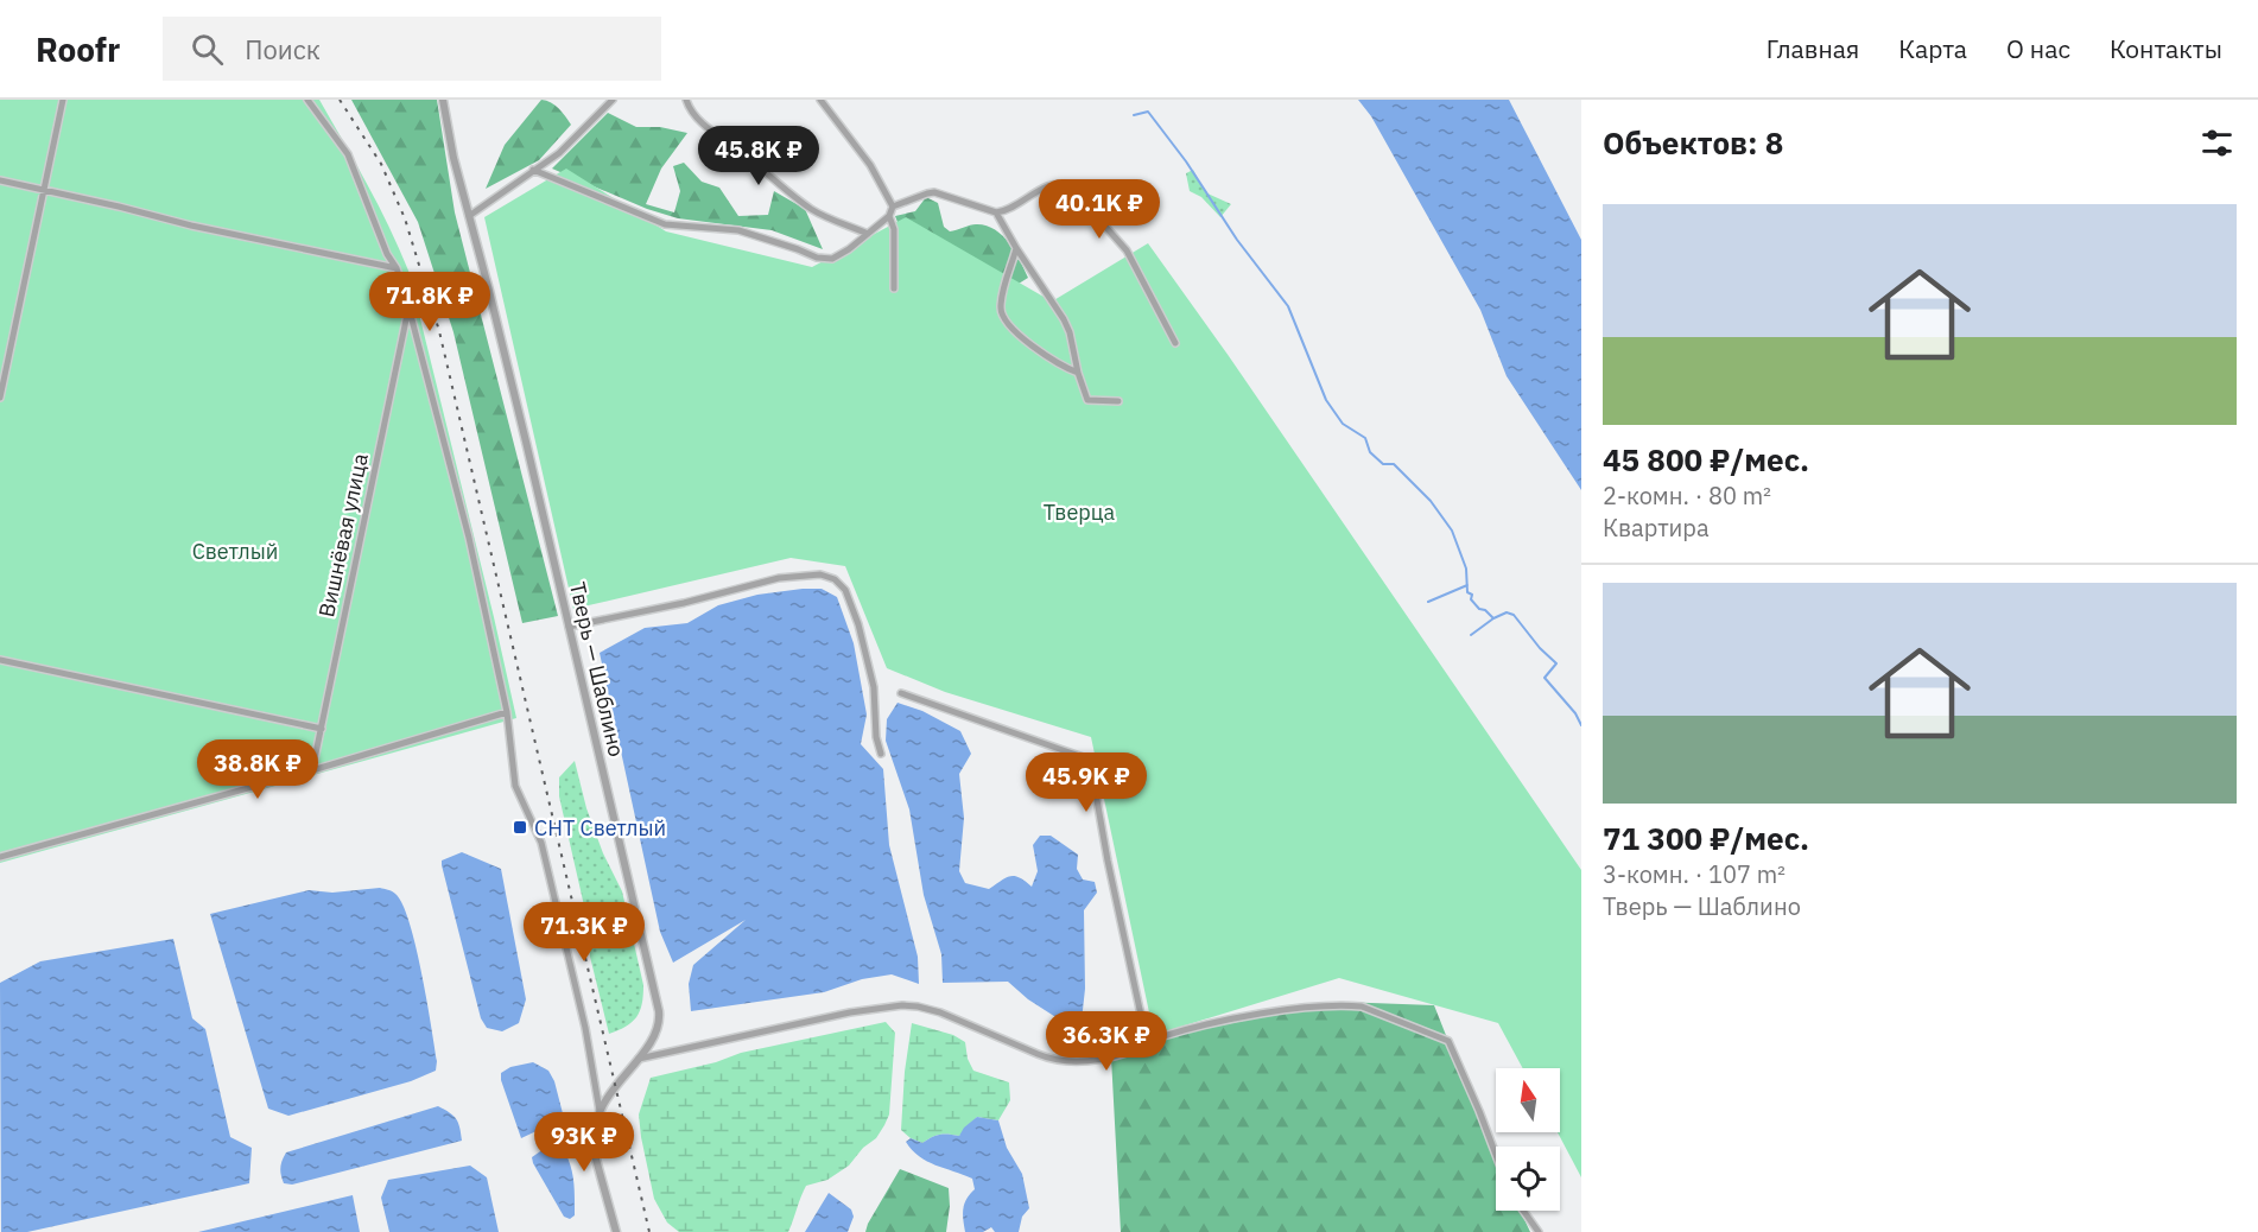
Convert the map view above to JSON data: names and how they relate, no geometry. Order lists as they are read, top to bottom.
{
  "streets": {
    "street": ["Вишнёвая улица", "Тверь — Шаблино"]
  },
  "parks": ["Тверца", "Светлый"],
  "places": {
    "transit": ["СНТ Светлый"]
  },
  "north": "top",
  "page": {
    "header": "Roofr",
    "search": "Поиск",
    "nav": [
      "Главная",
      "Карта",
      "О нас",
      "Контакты"
    ],
    "heading": "Объектов: 8",
    "price": [
      "45.8K ₽",
      "40.1K ₽",
      "71.8K ₽",
      "38.8K ₽",
      "45.9K ₽",
      "71.3K ₽",
      "36.3K ₽",
      "93K ₽"
    ],
    "list": [
      {
        "name": "45 800 ₽/мес.",
        "note": "2-комн. · 80 m² · Квартира"
      },
      {
        "name": "71 300 ₽/мес.",
        "note": "3-комн. · 107 m² · Тверь — Шаблино"
      }
    ]
  }
}
